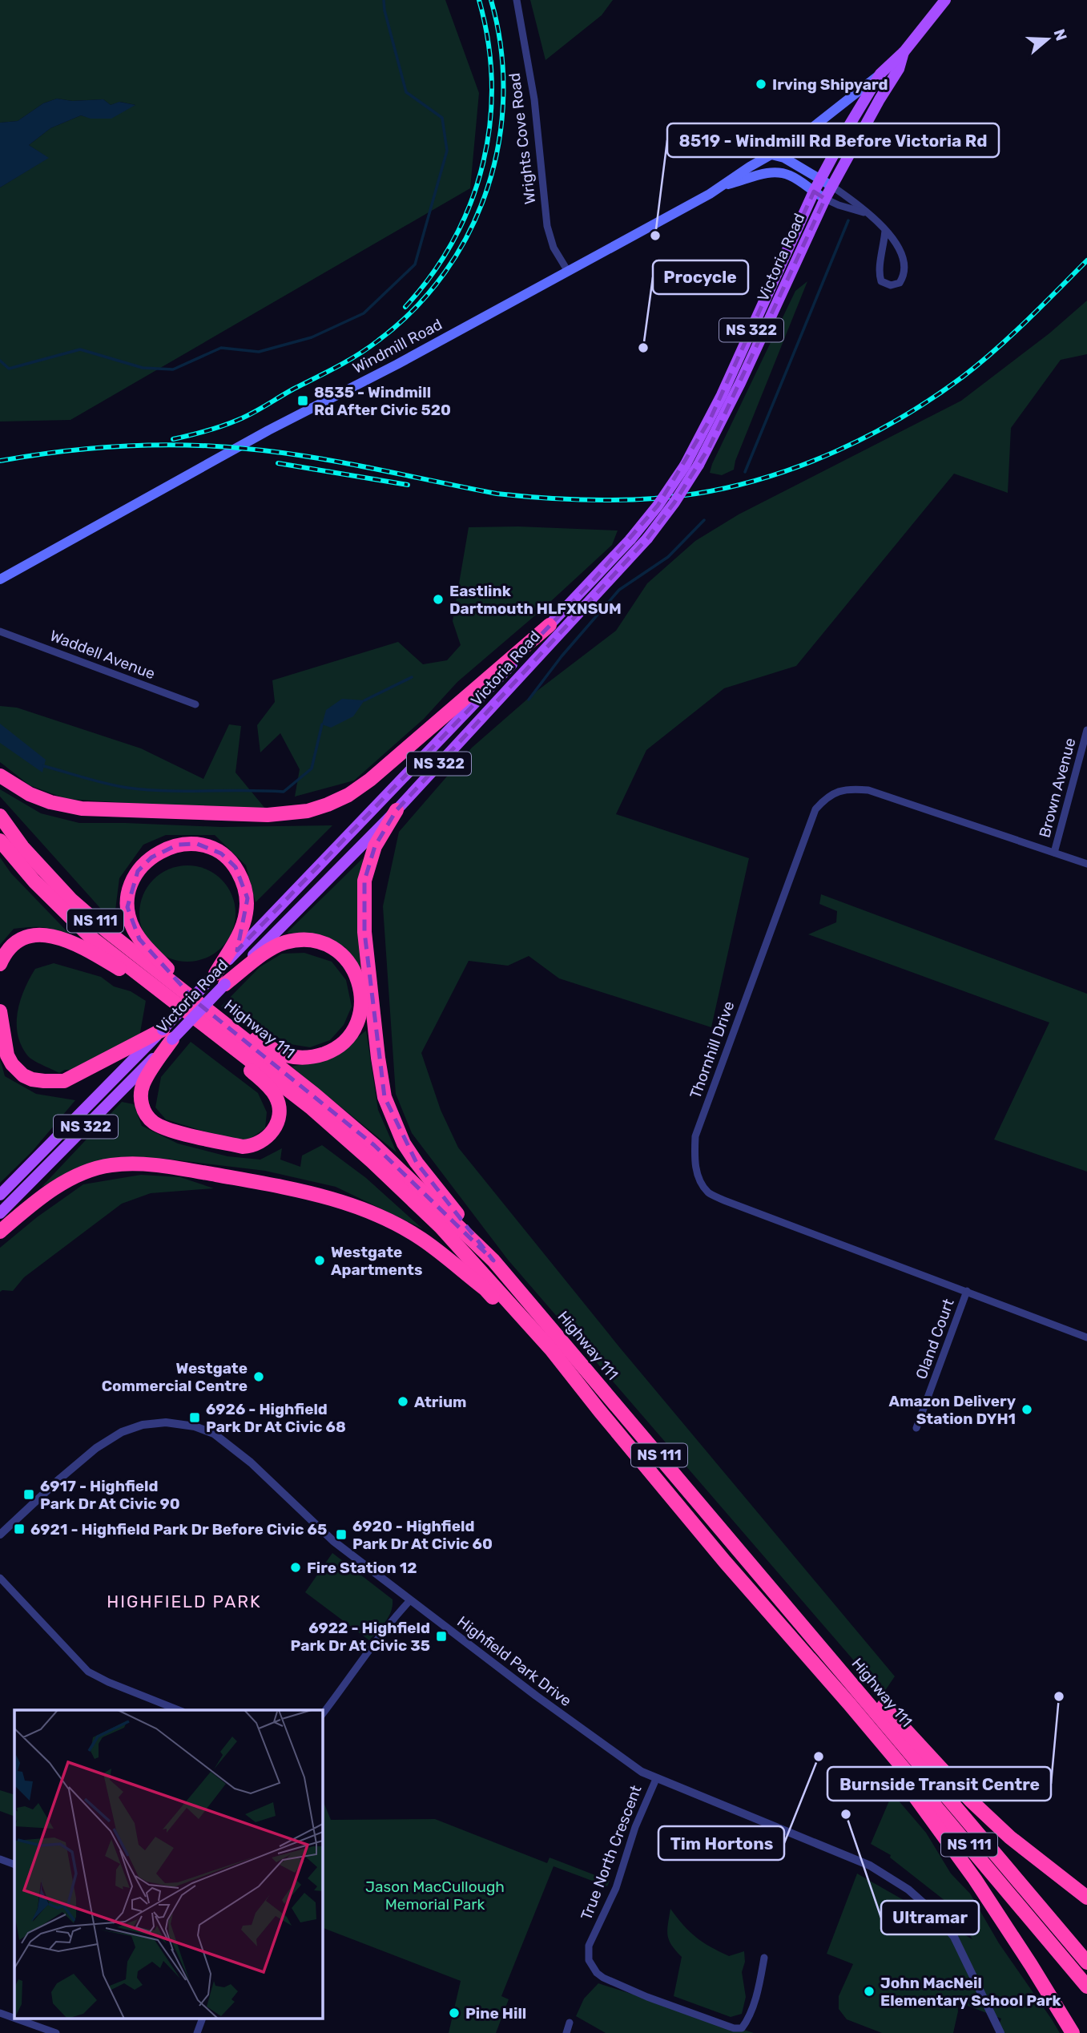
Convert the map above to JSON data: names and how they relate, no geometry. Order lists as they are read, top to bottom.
{
  "streets": {
    "highway": ["NS 111", "Highway 111"],
    "main road": ["Victoria Road", "NS 322", "Windmill Road"],
    "street": [
      "Wrights Cove Road",
      "Waddell Avenue",
      "Brown Avenue",
      "Thornhill Drive",
      "Oland Court",
      "Highfield Park Drive",
      "True North Crescent"
    ]
  },
  "crossings": [
    ["Wrights Cove Road", "Windmill Road"],
    ["Victoria Road", "Windmill Road"],
    ["Brown Avenue", "Thornhill Drive"],
    ["Thornhill Drive", "Oland Court"],
    ["Highfield Park Drive", "True North Crescent"]
  ],
  "districts": ["HIGHFIELD PARK"],
  "parks": ["Jason MacCullough Memorial Park"],
  "places": {
    "other": [
      "Irving Shipyard",
      "8519 - Windmill Rd Before Victoria Rd",
      "Procycle",
      "Eastlink Dartmouth HLFXNSUM",
      "Westgate Apartments",
      "Westgate Commercial Centre",
      "Atrium",
      "Amazon Delivery Station DYH1",
      "Fire Station 12",
      "Burnside Transit Centre",
      "Tim Hortons",
      "Ultramar",
      "John MacNeil Elementary School Park",
      "Pine Hill"
    ],
    "transit": [
      "8535 - Windmill Rd After Civic 520",
      "6926 - Highfield Park Dr At Civic 68",
      "6917 - Highfield Park Dr At Civic 90",
      "6921 - Highfield Park Dr Before Civic 65",
      "6920 - Highfield Park Dr At Civic 60",
      "6922 - Highfield Park Dr At Civic 35"
    ]
  },
  "north": "right"
}
